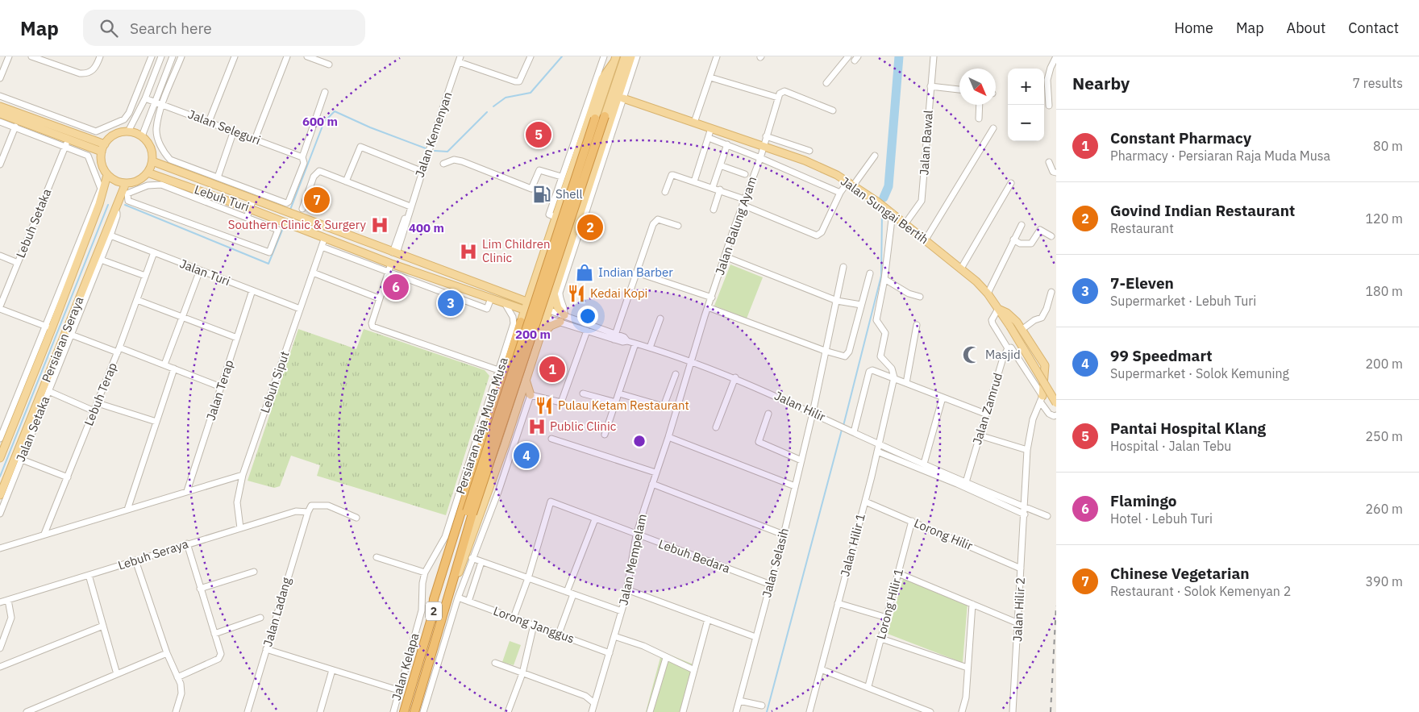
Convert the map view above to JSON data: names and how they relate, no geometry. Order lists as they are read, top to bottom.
{
  "streets": {
    "highway": ["Persiaran Raja Muda Musa", "2"],
    "main road": ["Lebuh Turi", "Jalan Sungai Bertih", "Persiaran Seraya"],
    "street": [
      "Jalan Seleguri",
      "Jalan Kemenyan",
      "Jalan Bawal",
      "Lebuh Setaka",
      "Jalan Balung Ayam",
      "Jalan Turi",
      "Lebuh Siput",
      "Jalan Terap",
      "Lebuh Terap",
      "Jalan Hilir",
      "Jalan Zamrud",
      "Jalan Setaka",
      "Lorong Hilir",
      "Jalan Hilir 1",
      "Lebuh Seraya",
      "Lebuh Bedara",
      "Jalan Mempelam",
      "Jalan Selasih",
      "Lorong Hilir 1",
      "Jalan Hilir 2",
      "Jalan Ladang",
      "Lorong Janggus",
      "Jalan Kelapa"
    ]
  },
  "crossings": [
    ["Jalan Seleguri", "Lebuh Turi"],
    ["Jalan Kemenyan", "Lebuh Turi"],
    ["Jalan Bawal", "Jalan Sungai Bertih"],
    ["Lebuh Turi", "Persiaran Seraya"],
    ["Lebuh Turi", "Lebuh Siput"],
    ["Lebuh Turi", "Jalan Hilir"],
    ["Lebuh Turi", "Jalan Kelapa"],
    ["Jalan Sungai Bertih", "Jalan Balung Ayam"],
    ["Lebuh Setaka", "Persiaran Seraya"],
    ["Jalan Balung Ayam", "Jalan Hilir"],
    ["Jalan Balung Ayam", "Jalan Mempelam"],
    ["Jalan Turi", "Lebuh Siput"],
    ["Jalan Turi", "Jalan Terap"],
    ["Jalan Turi", "Lebuh Terap"],
    ["Jalan Turi", "Jalan Setaka"],
    ["Persiaran Seraya", "Jalan Setaka"],
    ["Lebuh Siput", "Lebuh Seraya"],
    ["Jalan Hilir", "Jalan Zamrud"],
    ["Jalan Hilir", "Jalan Hilir 1"],
    ["Jalan Hilir", "Jalan Mempelam"],
    ["Jalan Hilir", "Jalan Selasih"],
    ["Jalan Hilir", "Jalan Hilir 2"],
    ["Lorong Hilir", "Jalan Hilir 1"],
    ["Lorong Hilir", "Lorong Hilir 1"],
    ["Lorong Hilir", "Jalan Hilir 2"],
    ["Lebuh Seraya", "Jalan Ladang"],
    ["Lebuh Bedara", "Jalan Mempelam"],
    ["Lebuh Bedara", "Jalan Selasih"],
    ["Jalan Mempelam", "Lorong Janggus"]
  ],
  "places": {
    "fuel station": ["Shell"],
    "hospital": ["Southern Clinic & Surgery", "Lim Children Clinic", "Public Clinic"],
    "shop": ["Indian Barber"],
    "restaurant": ["Kedai Kopi", "Pulau Ketam Restaurant"],
    "mosque": ["Masjid"]
  },
  "north": "bottom right",
  "page": {
    "header": "Map",
    "search": "Search here",
    "nav": [
      "Home",
      "Map",
      "About",
      "Contact"
    ],
    "heading": ["Nearby", "7 results"],
    "map_buttons": ["+", "−"],
    "list": [
      {
        "mark": "1",
        "name": "Constant Pharmacy",
        "note": "Pharmacy · Persiaran Raja Muda Musa",
        "value": "80 m"
      },
      {
        "mark": "2",
        "name": "Govind Indian Restaurant",
        "note": "Restaurant",
        "value": "120 m"
      },
      {
        "mark": "3",
        "name": "7-Eleven",
        "note": "Supermarket · Lebuh Turi",
        "value": "180 m"
      },
      {
        "mark": "4",
        "name": "99 Speedmart",
        "note": "Supermarket · Solok Kemuning",
        "value": "200 m"
      },
      {
        "mark": "5",
        "name": "Pantai Hospital Klang",
        "note": "Hospital · Jalan Tebu",
        "value": "250 m"
      },
      {
        "mark": "6",
        "name": "Flamingo",
        "note": "Hotel · Lebuh Turi",
        "value": "260 m"
      },
      {
        "mark": "7",
        "name": "Chinese Vegetarian",
        "note": "Restaurant · Solok Kemenyan 2",
        "value": "390 m"
      }
    ],
    "pins": [
      "5",
      "7",
      "2",
      "6",
      "3",
      "1",
      "4"
    ]
  },
  "rings": ["600 m", "400 m", "200 m"]
}
